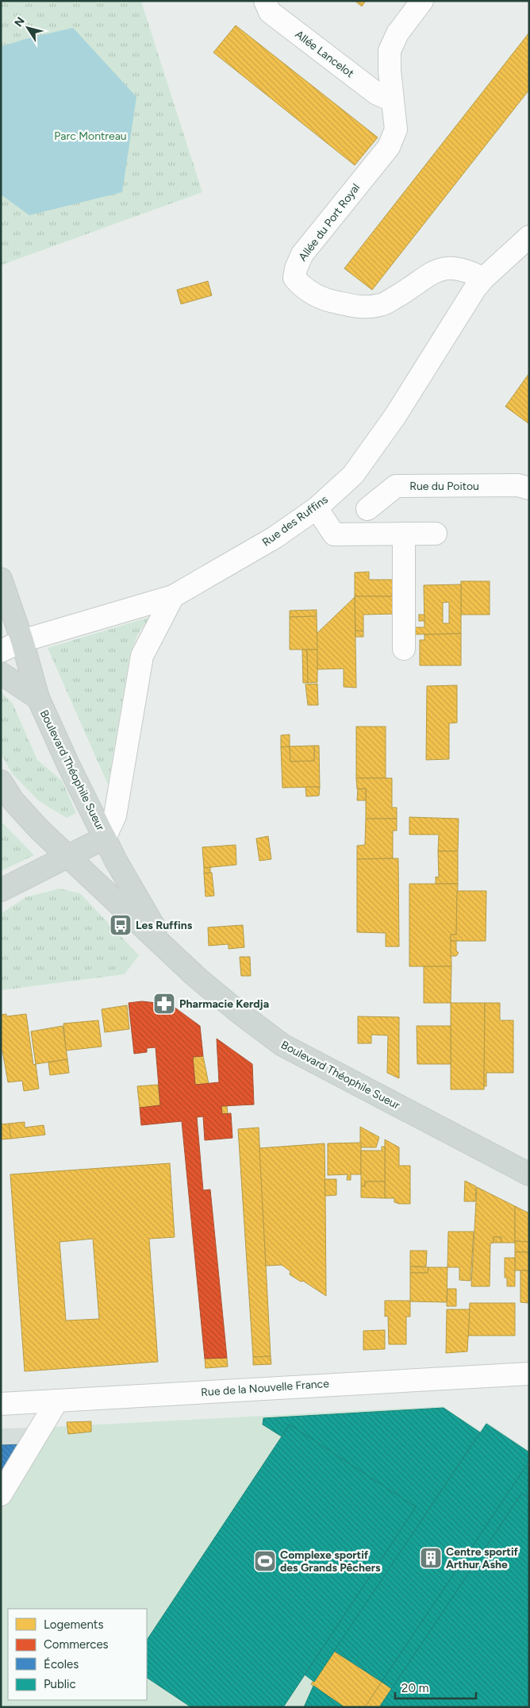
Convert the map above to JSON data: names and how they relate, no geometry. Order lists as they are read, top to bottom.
{
  "streets": {
    "main road": ["Boulevard Théophile Sueur"],
    "street": [
      "Allée Lancelot",
      "Allée du Port Royal",
      "Rue du Poitou",
      "Rue des Ruffins",
      "Rue de la Nouvelle France"
    ]
  },
  "crossings": [
    ["Allée Lancelot", "Allée du Port Royal"],
    ["Allée du Port Royal", "Rue des Ruffins"],
    ["Rue des Ruffins", "Boulevard Théophile Sueur"]
  ],
  "parks": ["Parc Montreau"],
  "places": {
    "bus stop": ["Les Ruffins"],
    "pharmacy": ["Pharmacie Kerdja"],
    "building": ["Centre sportif Arthur Ashe"],
    "sports": ["Complexe sportif des Grands Pêchers"]
  },
  "legend": [
    "Logements",
    "Commerces",
    "Écoles",
    "Public"
  ],
  "scale_bar": "20 m",
  "north": "top left"
}
